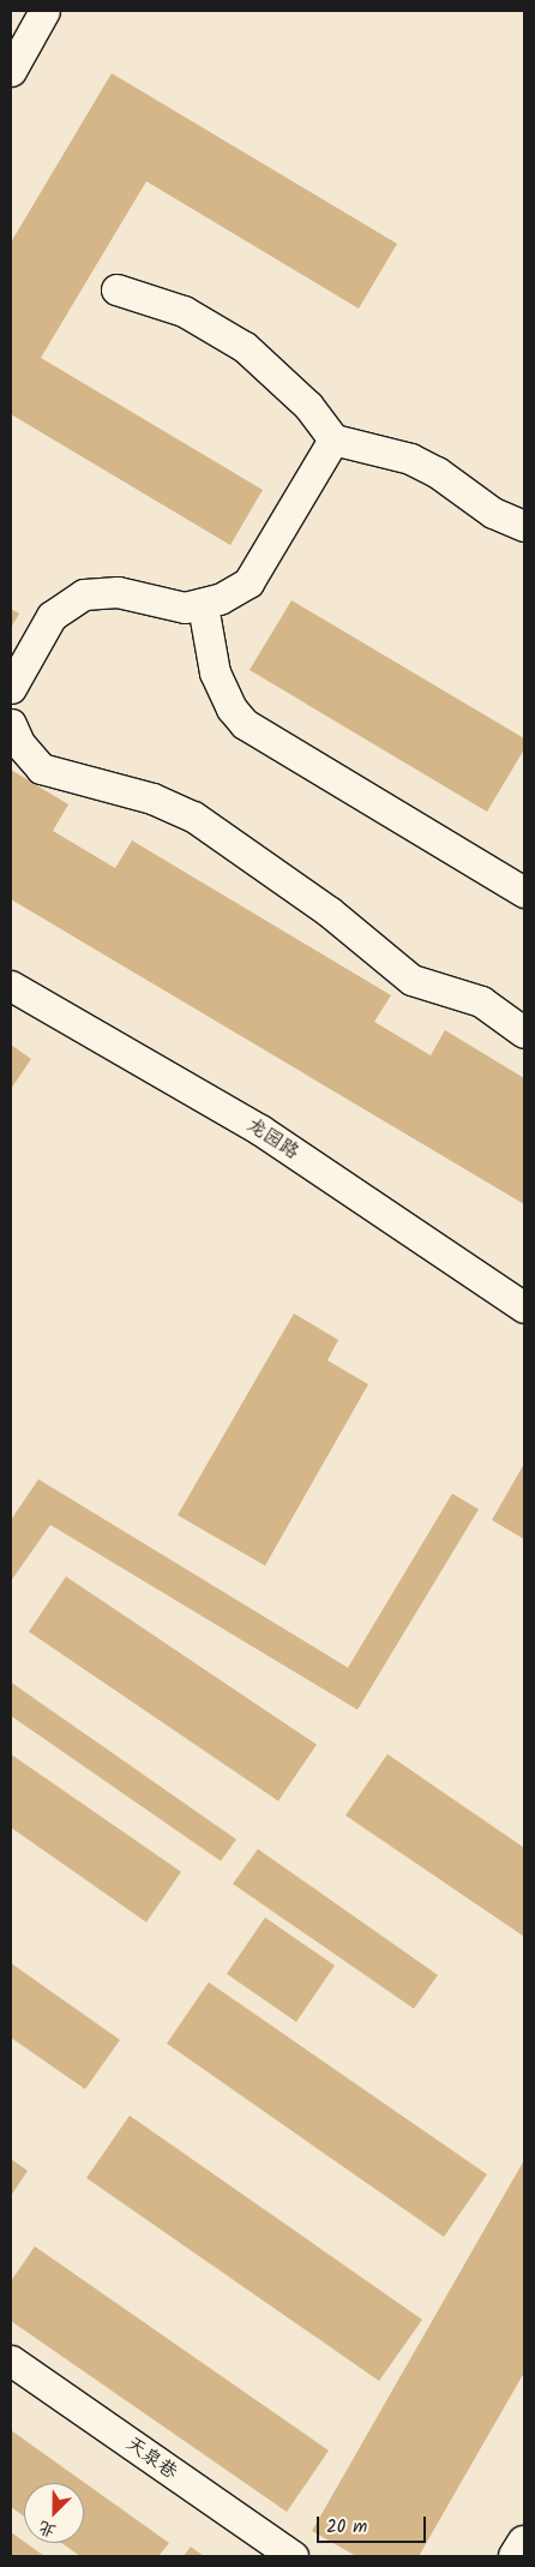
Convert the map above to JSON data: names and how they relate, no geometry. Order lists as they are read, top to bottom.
{
  "streets": {
    "street": ["龙园路", "天泉巷"]
  },
  "scale_bar": "20 m",
  "north": "bottom left"
}
